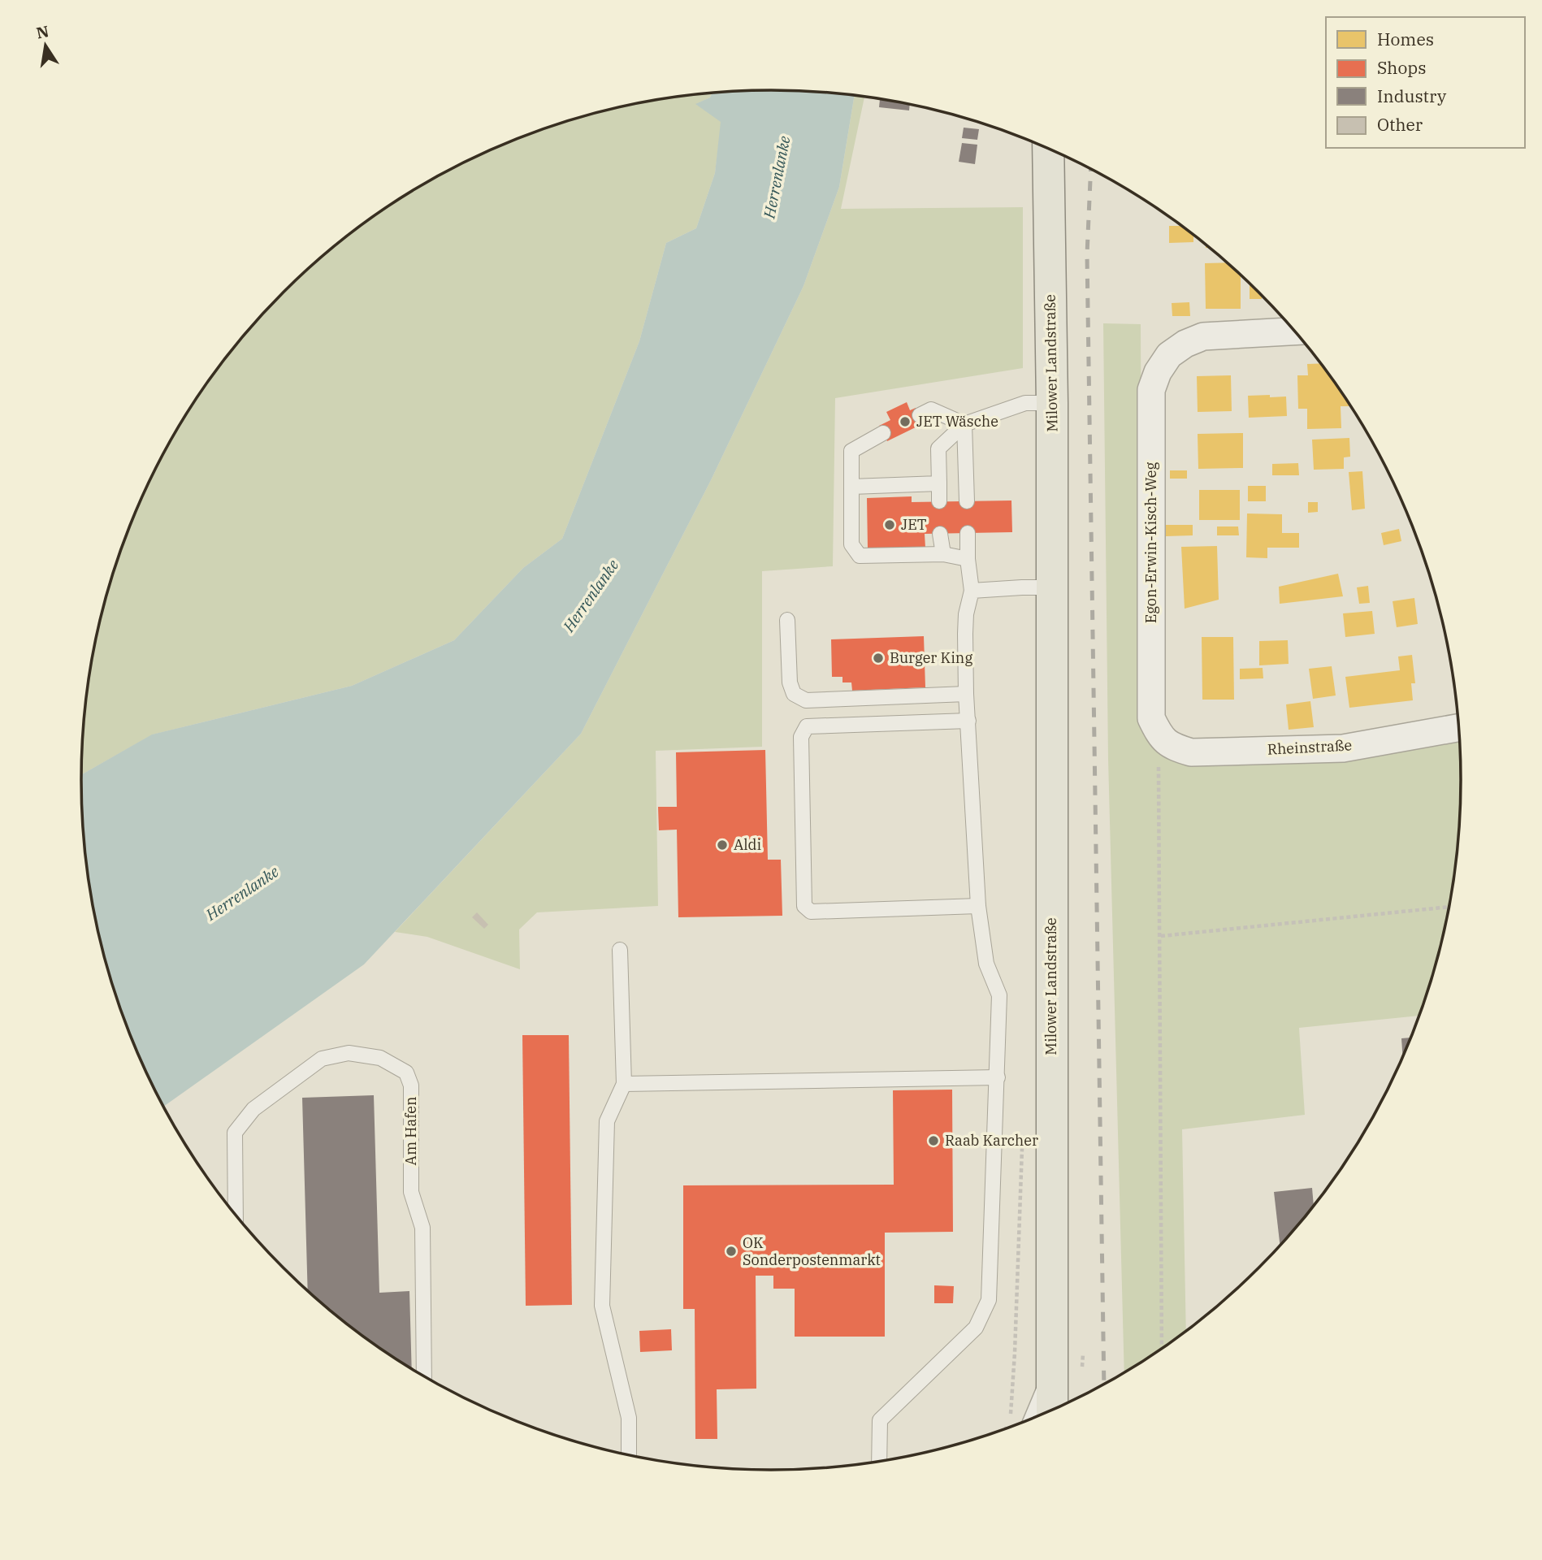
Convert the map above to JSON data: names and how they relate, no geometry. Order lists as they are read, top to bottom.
{
  "streets": {
    "main road": ["Milower Landstraße"],
    "street": ["Egon-Erwin-Kisch-Weg", "Rheinstraße"],
    "lane": ["Am Hafen"]
  },
  "crossings": [
    ["Egon-Erwin-Kisch-Weg", "Rheinstraße"]
  ],
  "water": ["Herrenlanke"],
  "places": [
    "JET Wäsche",
    "JET",
    "Burger King",
    "Aldi",
    "Raab Karcher",
    "OK Sonderpostenmarkt"
  ],
  "legend": [
    "Homes",
    "Shops",
    "Industry",
    "Other"
  ],
  "north": "top"
}
